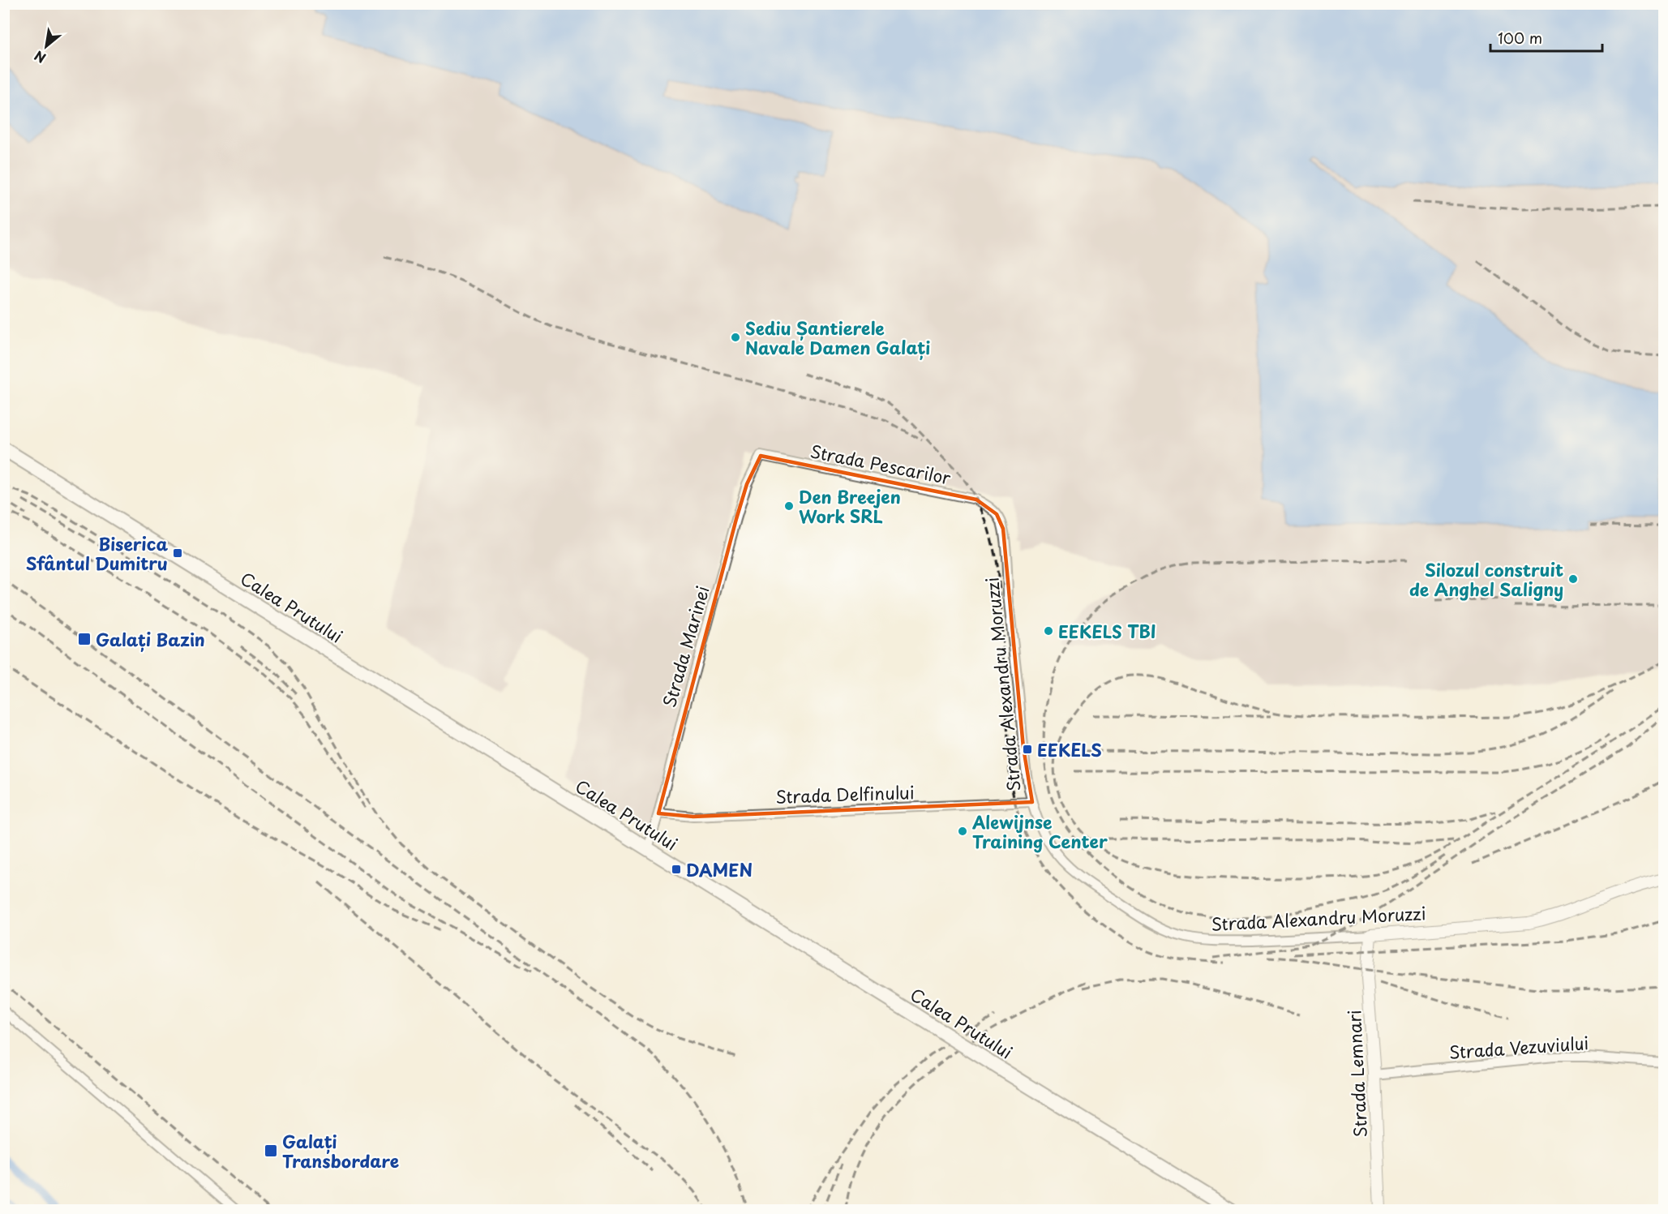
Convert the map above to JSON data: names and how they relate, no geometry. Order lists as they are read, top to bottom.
{
  "streets": {
    "highway": ["Calea Prutului"],
    "main road": ["Strada Alexandru Moruzzi", "Strada Lemnari"],
    "street": [
      "Strada Pescarilor",
      "Strada Marinei",
      "Strada Delfinului",
      "Strada Vezuviului"
    ]
  },
  "crossings": [
    ["Strada Pescarilor", "Strada Marinei"],
    ["Strada Pescarilor", "Strada Alexandru Moruzzi"],
    ["Calea Prutului", "Strada Marinei"],
    ["Strada Marinei", "Strada Delfinului"],
    ["Strada Alexandru Moruzzi", "Strada Delfinului"],
    ["Strada Alexandru Moruzzi", "Strada Lemnari"],
    ["Strada Vezuviului", "Strada Lemnari"]
  ],
  "places": {
    "other": [
      "Sediu Șantierele Navale Damen Galați",
      "Den Breejen Work SRL",
      "Silozul construit de Anghel Saligny",
      "EEKELS TBI",
      "Alewijnse Training Center"
    ],
    "transit": [
      "Biserica Sfântul Dumitru",
      "Galați Bazin",
      "EEKELS",
      "DAMEN",
      "Galați Transbordare"
    ]
  },
  "scale_bar": "100 m",
  "north": "bottom left"
}
